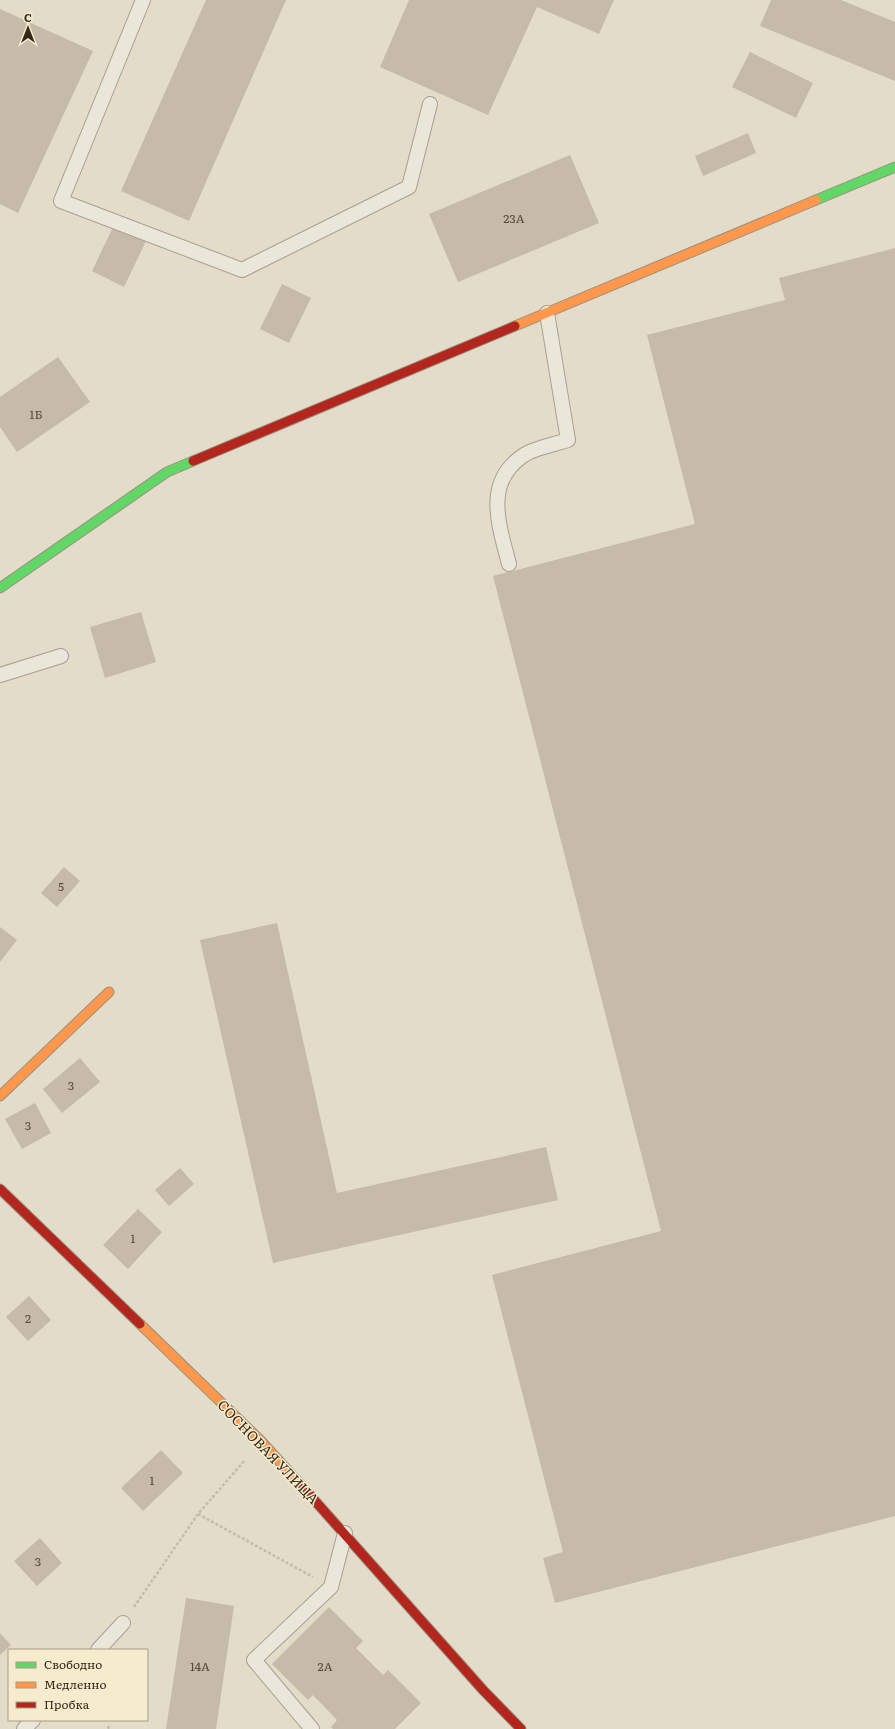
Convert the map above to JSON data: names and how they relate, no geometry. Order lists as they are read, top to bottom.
{
  "streets": {
    "street": ["СОСНОВАЯ УЛИЦА"]
  },
  "house_numbers": [
    "23А",
    "1Б",
    "5",
    "3",
    "3",
    "1",
    "2",
    "1",
    "3",
    "14А",
    "2А"
  ],
  "legend": ["Свободно", "Медленно", "Пробка"],
  "north": "top"
}
